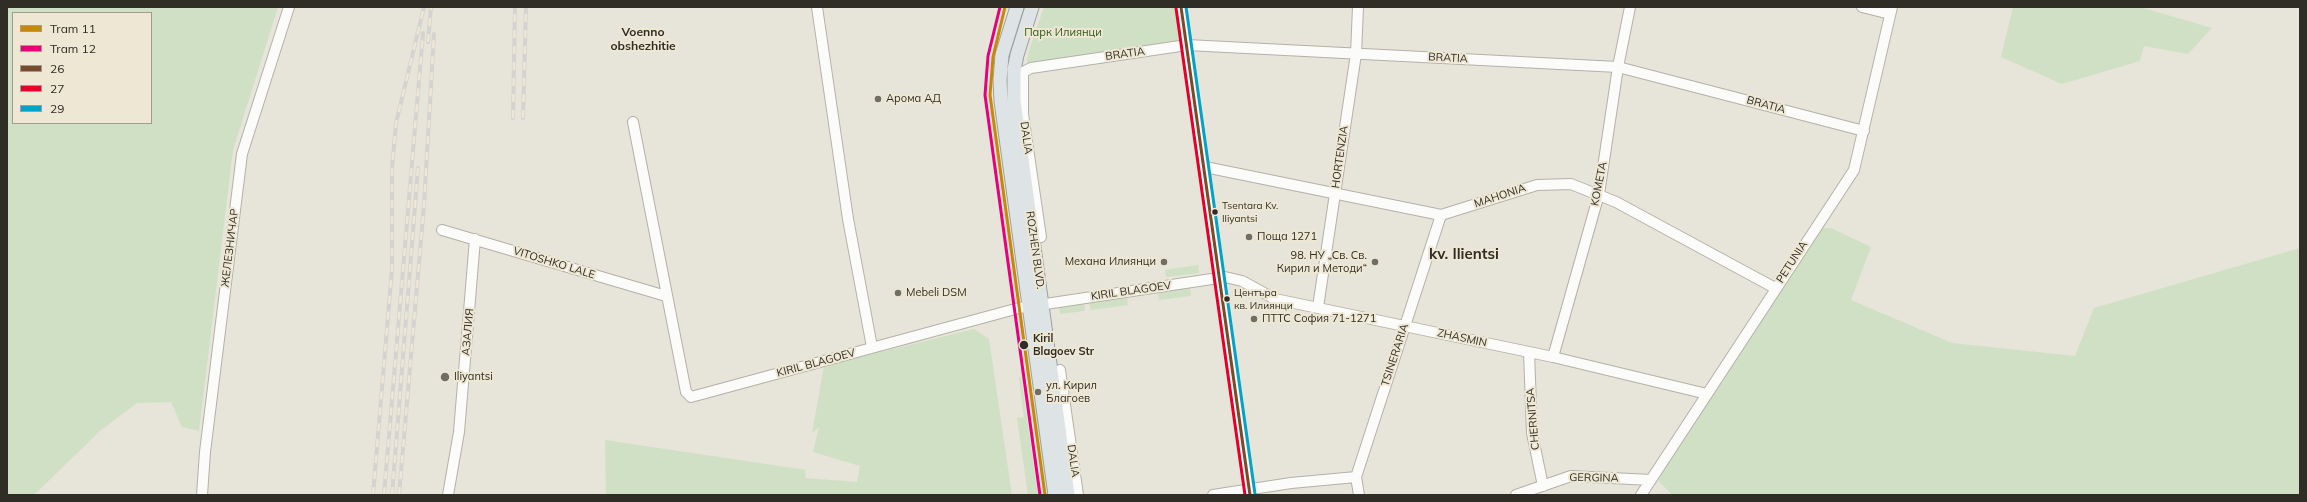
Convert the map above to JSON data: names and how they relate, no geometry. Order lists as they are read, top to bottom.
{
  "streets": {
    "main road": ["ROZHEN BLVD."],
    "street": [
      "BRATIA",
      "DALIA",
      "HORTENZIA",
      "KOMETA",
      "MAHONIA",
      "ЖЕЛЕЗНИЧАР",
      "PETUNIA",
      "VITOSHKO LALE",
      "KIRIL BLAGOEV",
      "АЗАЛИЯ",
      "ZHASMIN",
      "TSINERARIA",
      "CHERNITSA",
      "GERGINA"
    ]
  },
  "crossings": [
    ["BRATIA", "DALIA"],
    ["BRATIA", "HORTENZIA"],
    ["BRATIA", "KOMETA"],
    ["BRATIA", "PETUNIA"],
    ["DALIA", "ROZHEN BLVD."],
    ["HORTENZIA", "MAHONIA"],
    ["HORTENZIA", "ZHASMIN"],
    ["KOMETA", "MAHONIA"],
    ["KOMETA", "ZHASMIN"],
    ["MAHONIA", "PETUNIA"],
    ["MAHONIA", "TSINERARIA"],
    ["ROZHEN BLVD.", "KIRIL BLAGOEV"],
    ["PETUNIA", "ZHASMIN"],
    ["PETUNIA", "GERGINA"],
    ["VITOSHKO LALE", "KIRIL BLAGOEV"],
    ["VITOSHKO LALE", "АЗАЛИЯ"],
    ["KIRIL BLAGOEV", "ZHASMIN"],
    ["ZHASMIN", "TSINERARIA"],
    ["ZHASMIN", "CHERNITSA"],
    ["CHERNITSA", "GERGINA"]
  ],
  "districts": ["Voenno obshezhitie", "kv. Ilientsi"],
  "parks": ["Парк Илиянци"],
  "places": [
    "Арома АД",
    "Tsentara Kv. Iliyantsi",
    "Поща 1271",
    "Механа Илиянци",
    "98. НУ „Св. Св. Кирил и Методи“",
    "Mebeli DSM",
    "Центъра кв. Илиянци",
    "ПТТС София 71-1271",
    "Kiril Blagoev Str",
    "Iliyantsi",
    "ул. Кирил Благоев"
  ],
  "lines": [
    "tram line 11",
    "tram line 12",
    "transit line 26",
    "transit line 29",
    "transit line 27"
  ],
  "legend": [
    "Tram 11",
    "Tram 12",
    "26",
    "27",
    "29"
  ]
}
